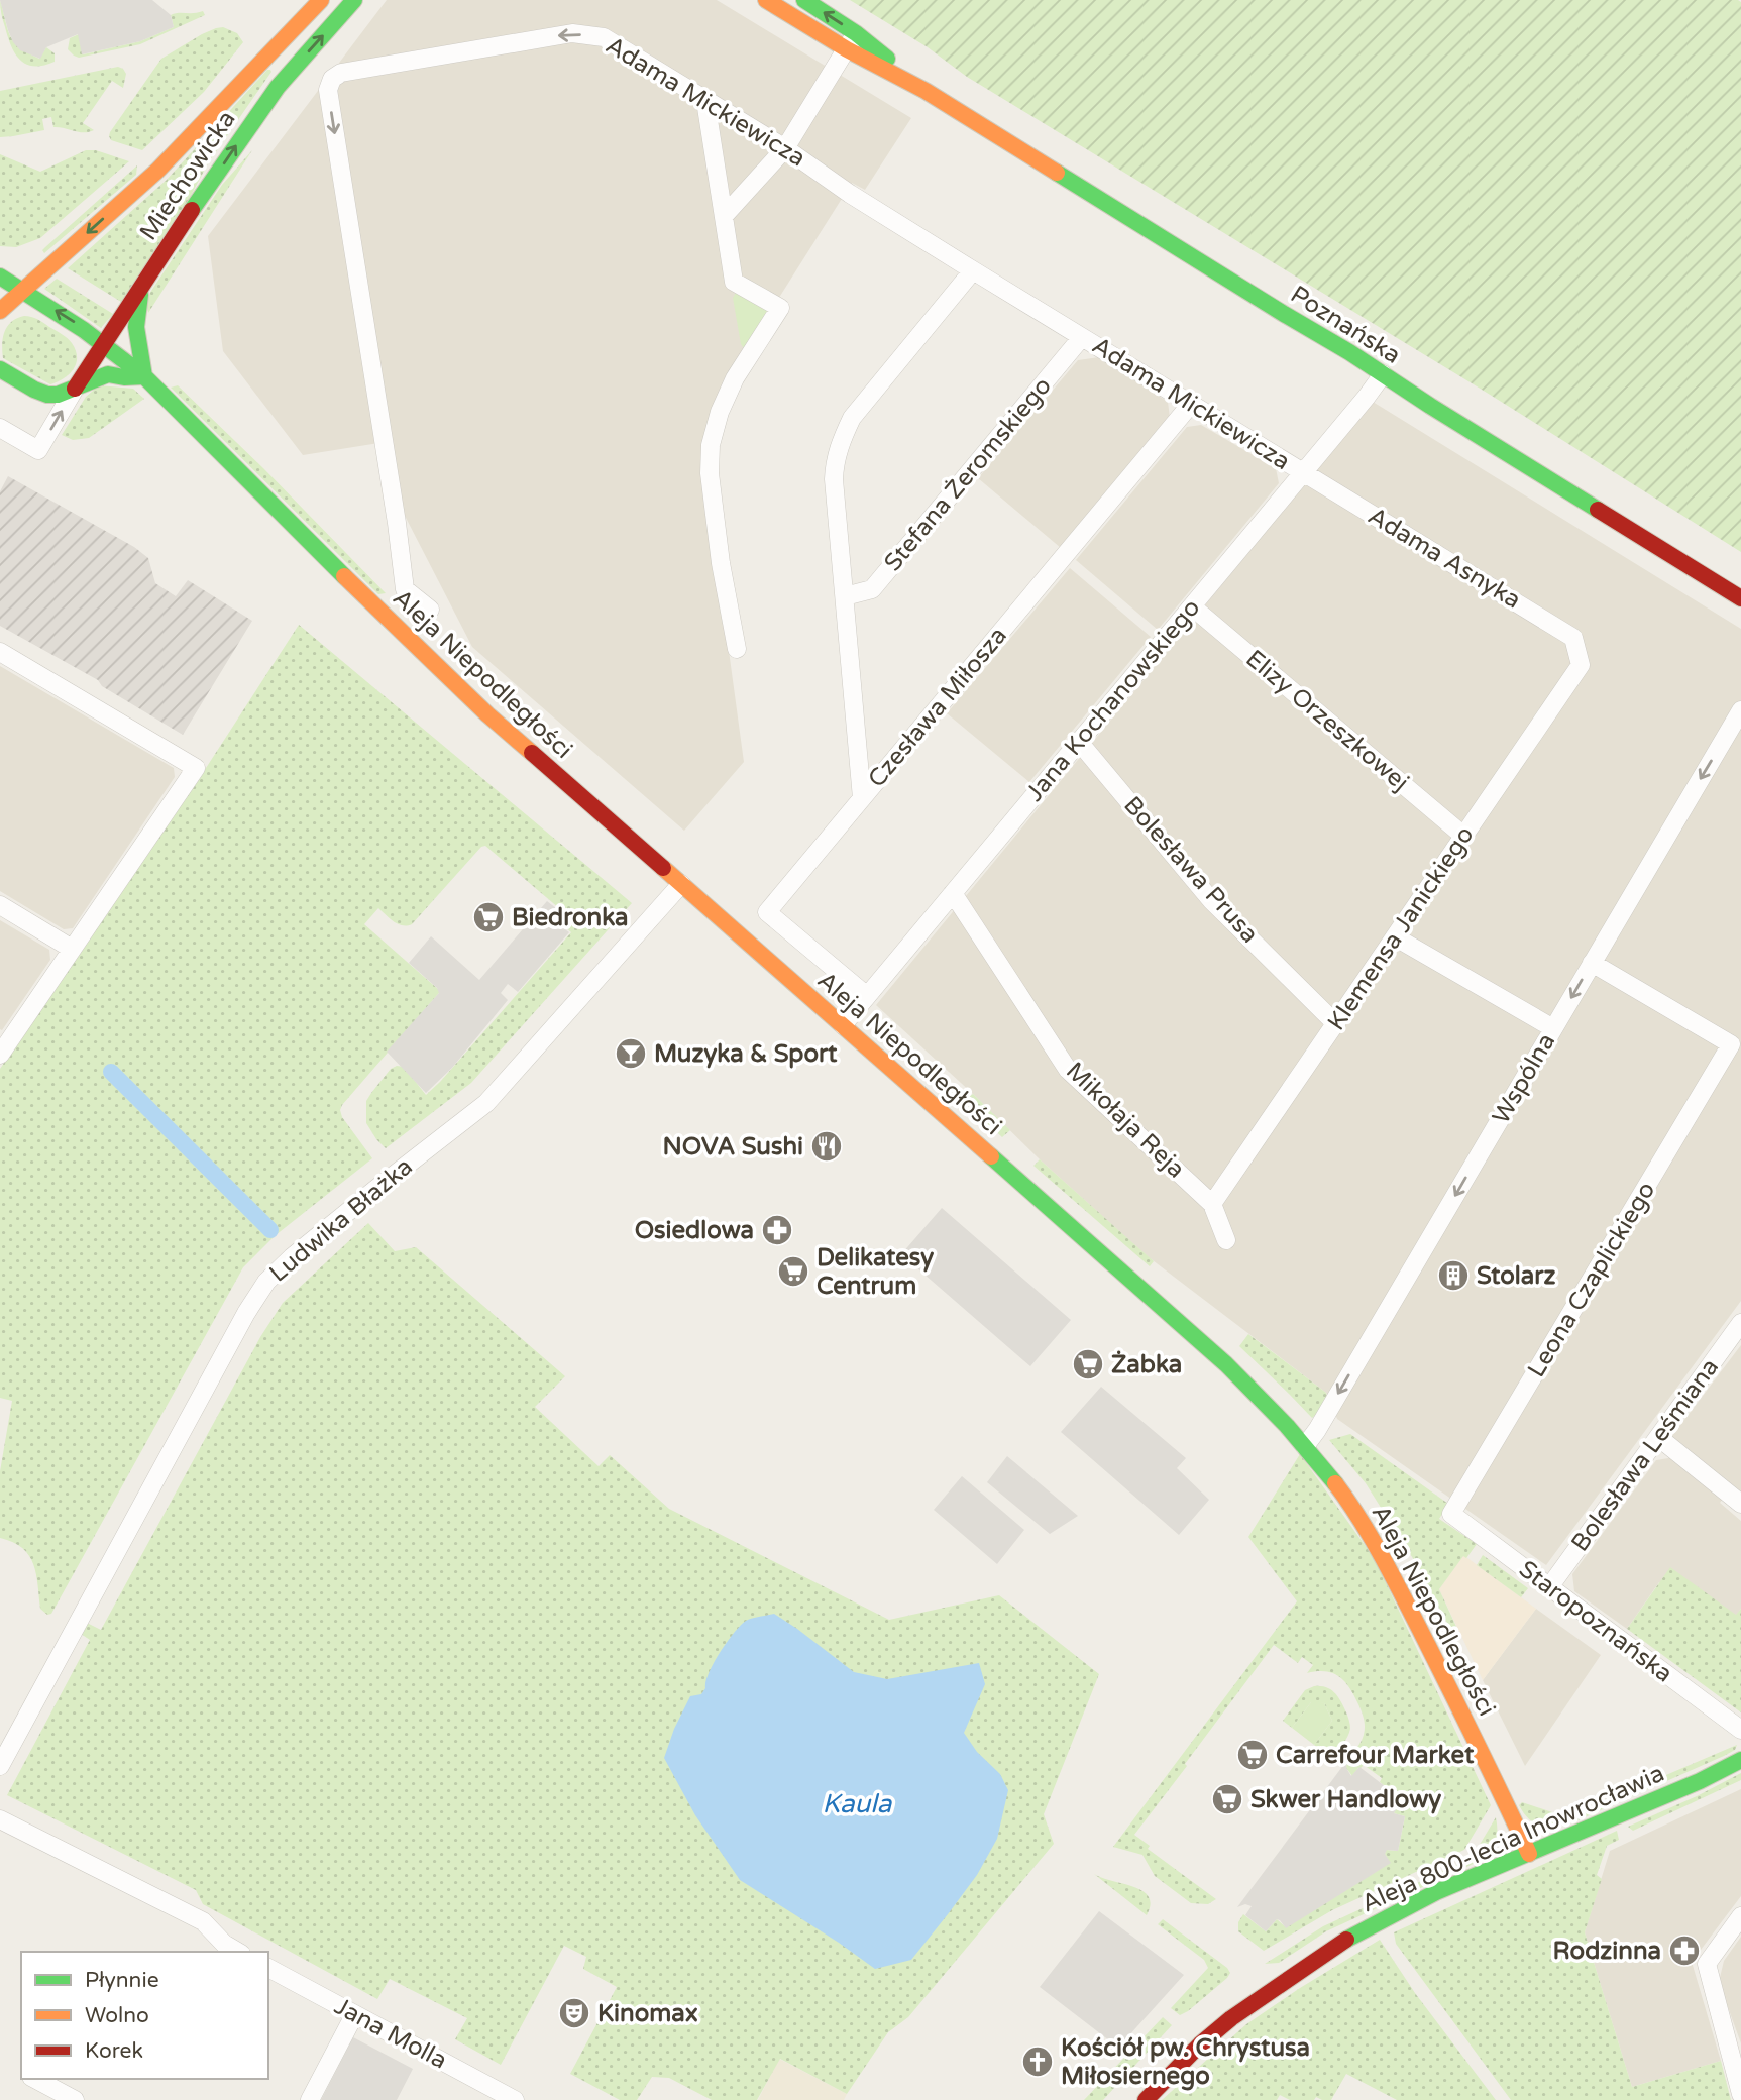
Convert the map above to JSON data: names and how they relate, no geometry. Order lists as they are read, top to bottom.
{
  "streets": {
    "street": [
      "Adama Mickiewicza",
      "Miechowicka",
      "Poznańska",
      "Stefana Żeromskiego",
      "Adama Asnyka",
      "Aleja Niepodległości",
      "Jana Kochanowskiego",
      "Czesława Miłosza",
      "Elizy Orzeszkowej",
      "Bolesława Prusa",
      "Klemensa Janickiego",
      "Wspólna",
      "Mikołaja Reja",
      "Ludwika Błażka",
      "Leona Czaplickiego",
      "Bolesława Leśmiana",
      "Staropoznańska",
      "Aleja 800-lecia Inowrocławia",
      "Jana Molla"
    ]
  },
  "crossings": [
    ["Adama Mickiewicza", "Stefana Żeromskiego"],
    ["Adama Mickiewicza", "Adama Asnyka"],
    ["Adama Mickiewicza", "Jana Kochanowskiego"],
    ["Adama Mickiewicza", "Czesława Miłosza"],
    ["Miechowicka", "Aleja Niepodległości"],
    ["Poznańska", "Jana Kochanowskiego"],
    ["Adama Asnyka", "Jana Kochanowskiego"],
    ["Adama Asnyka", "Klemensa Janickiego"],
    ["Aleja Niepodległości", "Jana Kochanowskiego"],
    ["Aleja Niepodległości", "Wspólna"],
    ["Aleja Niepodległości", "Ludwika Błażka"],
    ["Aleja Niepodległości", "Aleja 800-lecia Inowrocławia"],
    ["Jana Kochanowskiego", "Czesława Miłosza"],
    ["Jana Kochanowskiego", "Elizy Orzeszkowej"],
    ["Jana Kochanowskiego", "Bolesława Prusa"],
    ["Jana Kochanowskiego", "Mikołaja Reja"],
    ["Elizy Orzeszkowej", "Klemensa Janickiego"],
    ["Bolesława Prusa", "Klemensa Janickiego"],
    ["Klemensa Janickiego", "Mikołaja Reja"],
    ["Wspólna", "Leona Czaplickiego"],
    ["Leona Czaplickiego", "Staropoznańska"],
    ["Bolesława Leśmiana", "Staropoznańska"]
  ],
  "one_way": ["Wspólna"],
  "water": ["Kaula"],
  "places": {
    "supermarket": [
      "Biedronka",
      "Delikatesy Centrum",
      "Żabka",
      "Carrefour Market",
      "Skwer Handlowy"
    ],
    "bar": ["Muzyka & Sport"],
    "restaurant": ["NOVA Sushi"],
    "pharmacy": ["Osiedlowa", "Rodzinna"],
    "building": ["Stolarz"],
    "theatre": ["Kinomax"],
    "church": ["Kościół pw. Chrystusa Miłosiernego"]
  },
  "legend": ["Płynnie", "Wolno", "Korek"]
}
